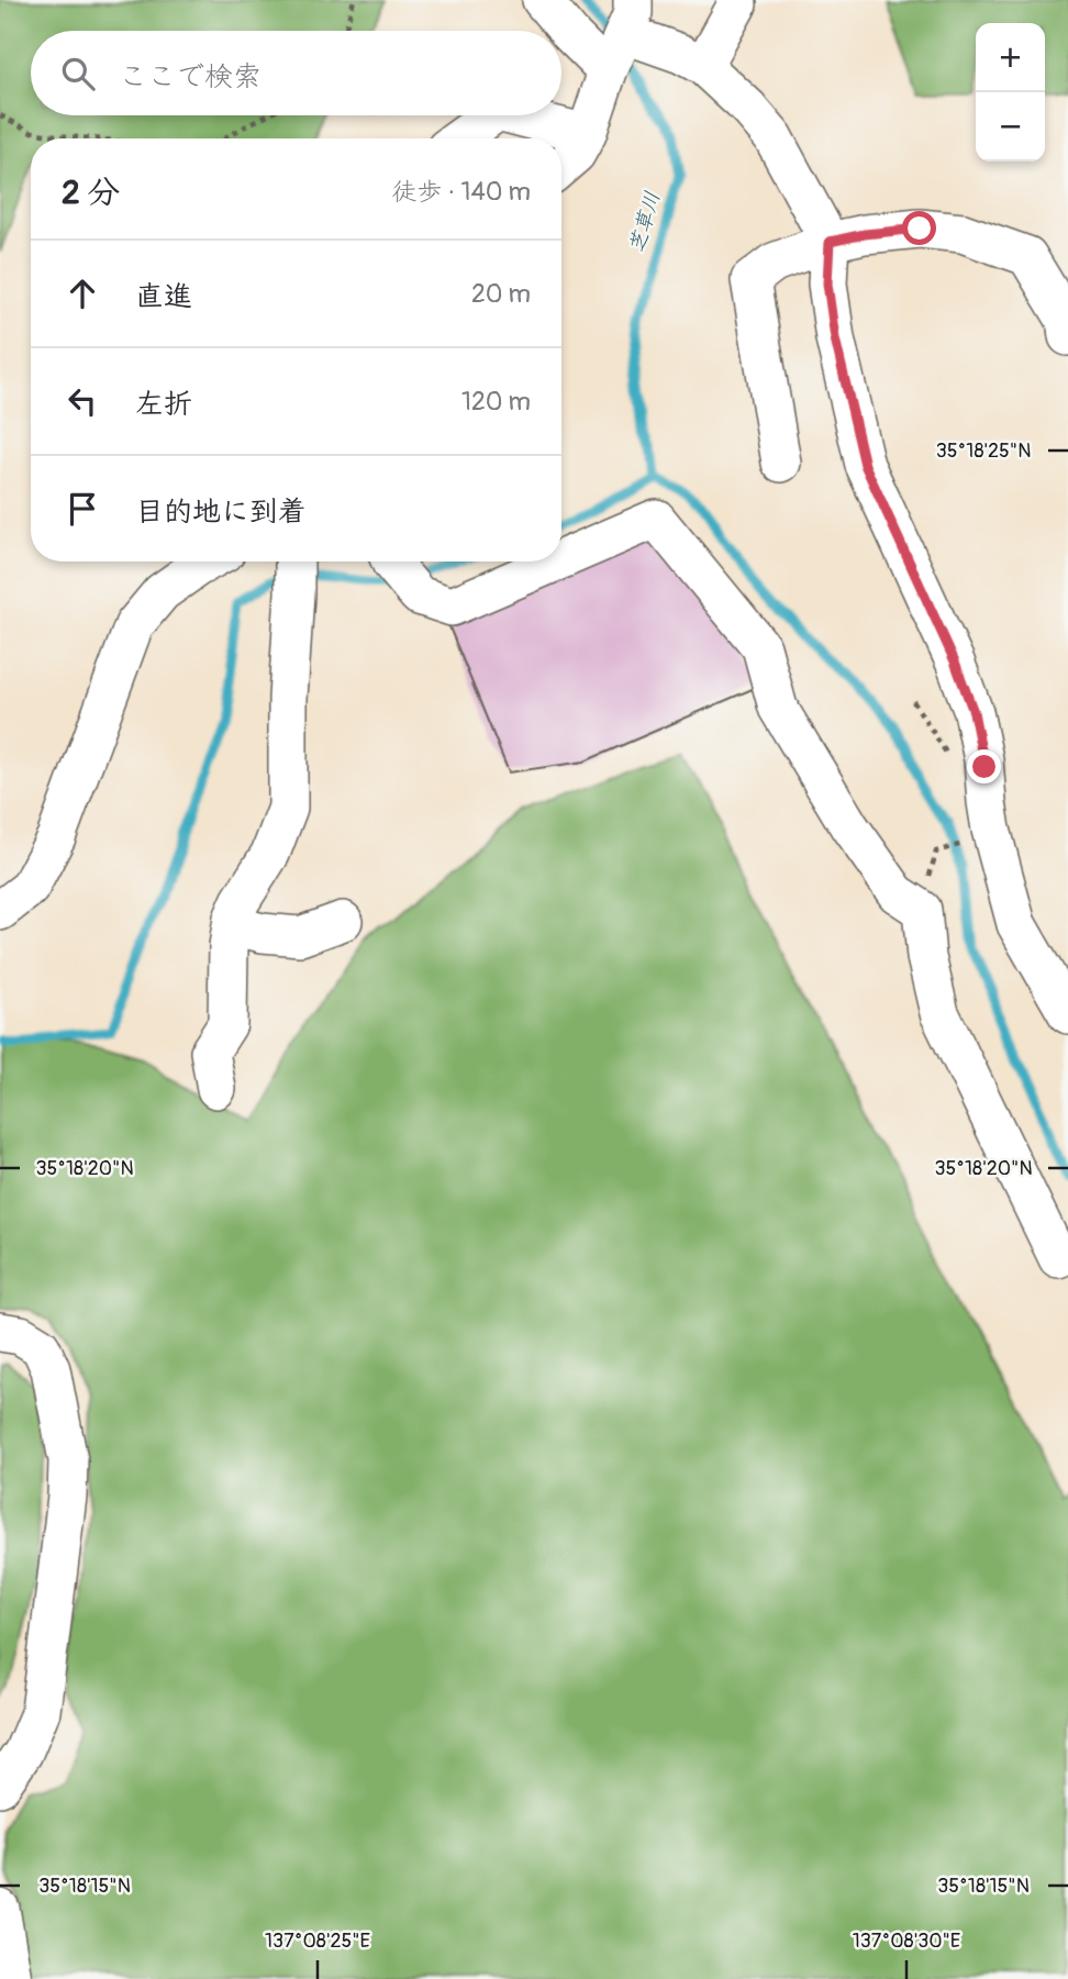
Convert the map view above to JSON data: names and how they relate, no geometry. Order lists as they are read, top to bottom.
{
  "water": ["芝草川"],
  "page": {
    "map_buttons": ["+", "−"],
    "search": "ここで検索",
    "heading": ["2 分", "徒歩 · 140 m"],
    "list": [
      ["直進", "20 m"],
      ["左折", "120 m"],
      "目的地に到着"
    ]
  },
  "coordinates": [
    "35°18'25\"N",
    "35°18'20\"N",
    "35°18'15\"N",
    "137°08'25\"E",
    "137°08'30\"E"
  ]
}
